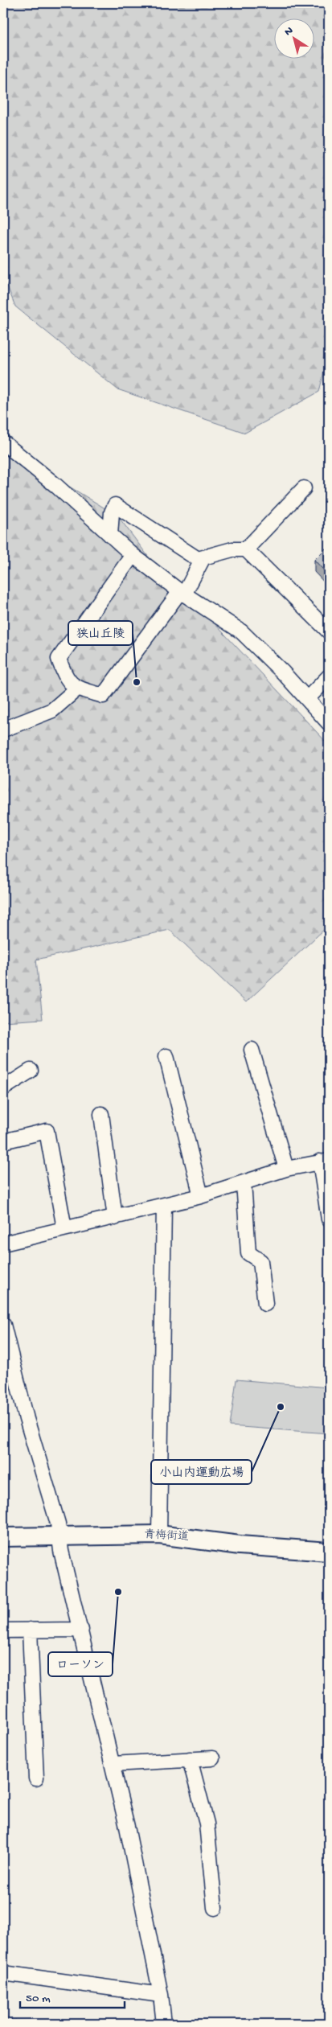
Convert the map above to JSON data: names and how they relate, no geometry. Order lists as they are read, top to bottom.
{
  "streets": {
    "main road": ["青梅街道"]
  },
  "places": ["狭山丘陵", "小山内運動広場", "ローソン"],
  "scale_bar": "50 m",
  "north": "top left"
}
